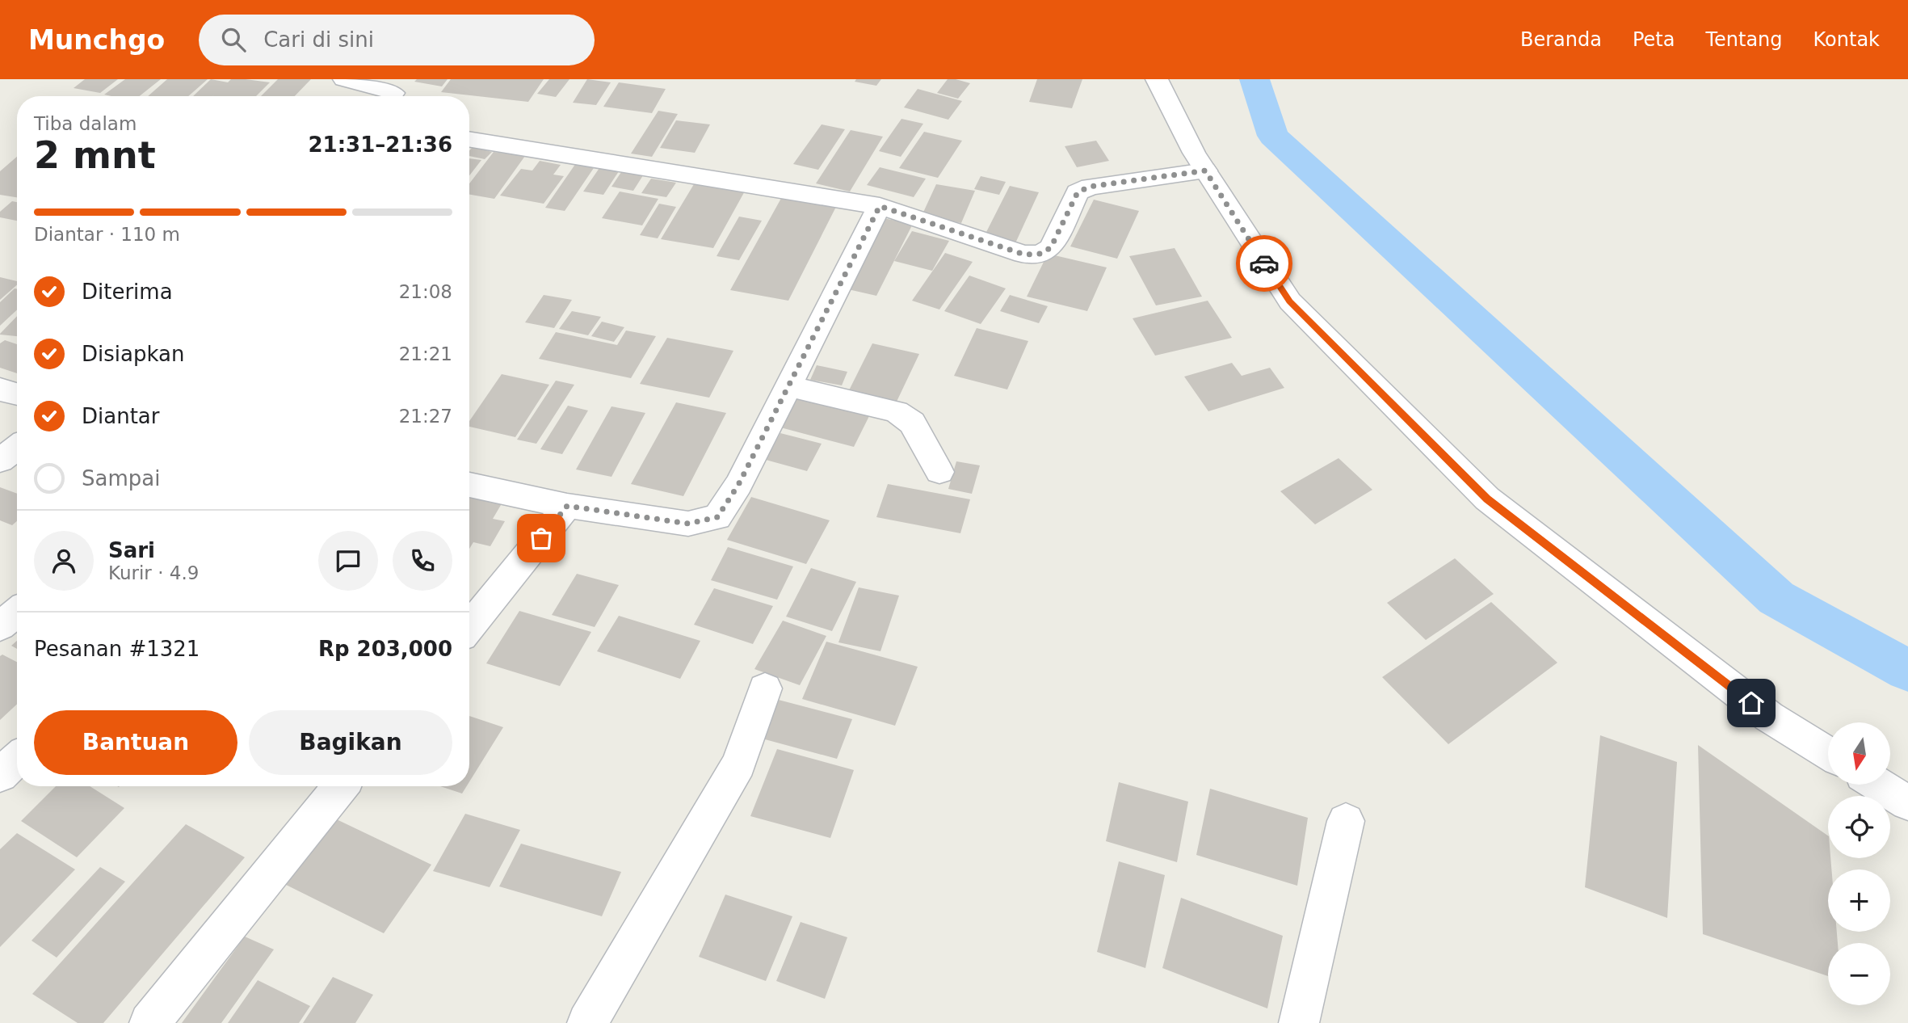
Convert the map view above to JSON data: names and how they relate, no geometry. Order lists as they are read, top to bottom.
{
  "north": "bottom",
  "page": {
    "header": "Munchgo",
    "search": "Cari di sini",
    "nav": [
      "Beranda",
      "Peta",
      "Tentang",
      "Kontak"
    ],
    "heading": ["2 mnt", "Tiba dalam", "21:31–21:36"],
    "panel": [
      "Sari",
      "Kurir · 4.9",
      "Pesanan #1321",
      "Rp 203,000"
    ],
    "bar": "Diantar · 110 m",
    "list": [
      ["Diterima", "21:08"],
      ["Disiapkan", "21:21"],
      ["Diantar", "21:27"],
      "Sampai"
    ],
    "buttons": ["Bantuan", "Bagikan"],
    "map_buttons": ["+", "−"]
  }
}
